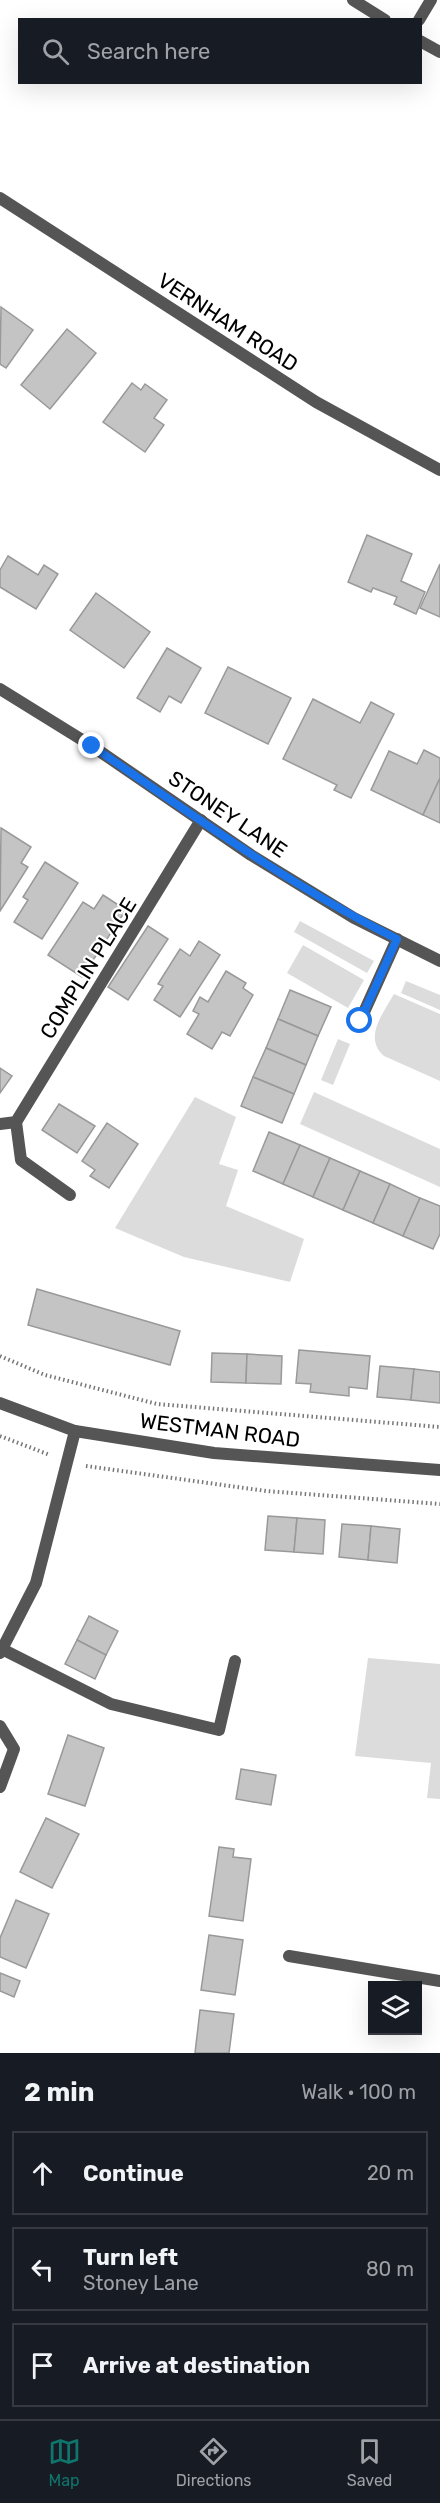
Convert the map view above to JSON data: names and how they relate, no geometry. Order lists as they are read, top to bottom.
{
  "streets": {
    "street": [
      "VERNHAM ROAD",
      "STONEY LANE",
      "COMPLIN PLACE",
      "WESTMAN ROAD"
    ]
  },
  "crossings": [
    ["STONEY LANE", "COMPLIN PLACE"]
  ],
  "page": {
    "search": "Search here",
    "heading": ["2 min", "Walk · 100 m"],
    "list": [
      ["Continue", "20 m"],
      ["Turn left", "Stoney Lane", "80 m"],
      "Arrive at destination"
    ],
    "nav": ["Map", "Directions", "Saved"]
  }
}
